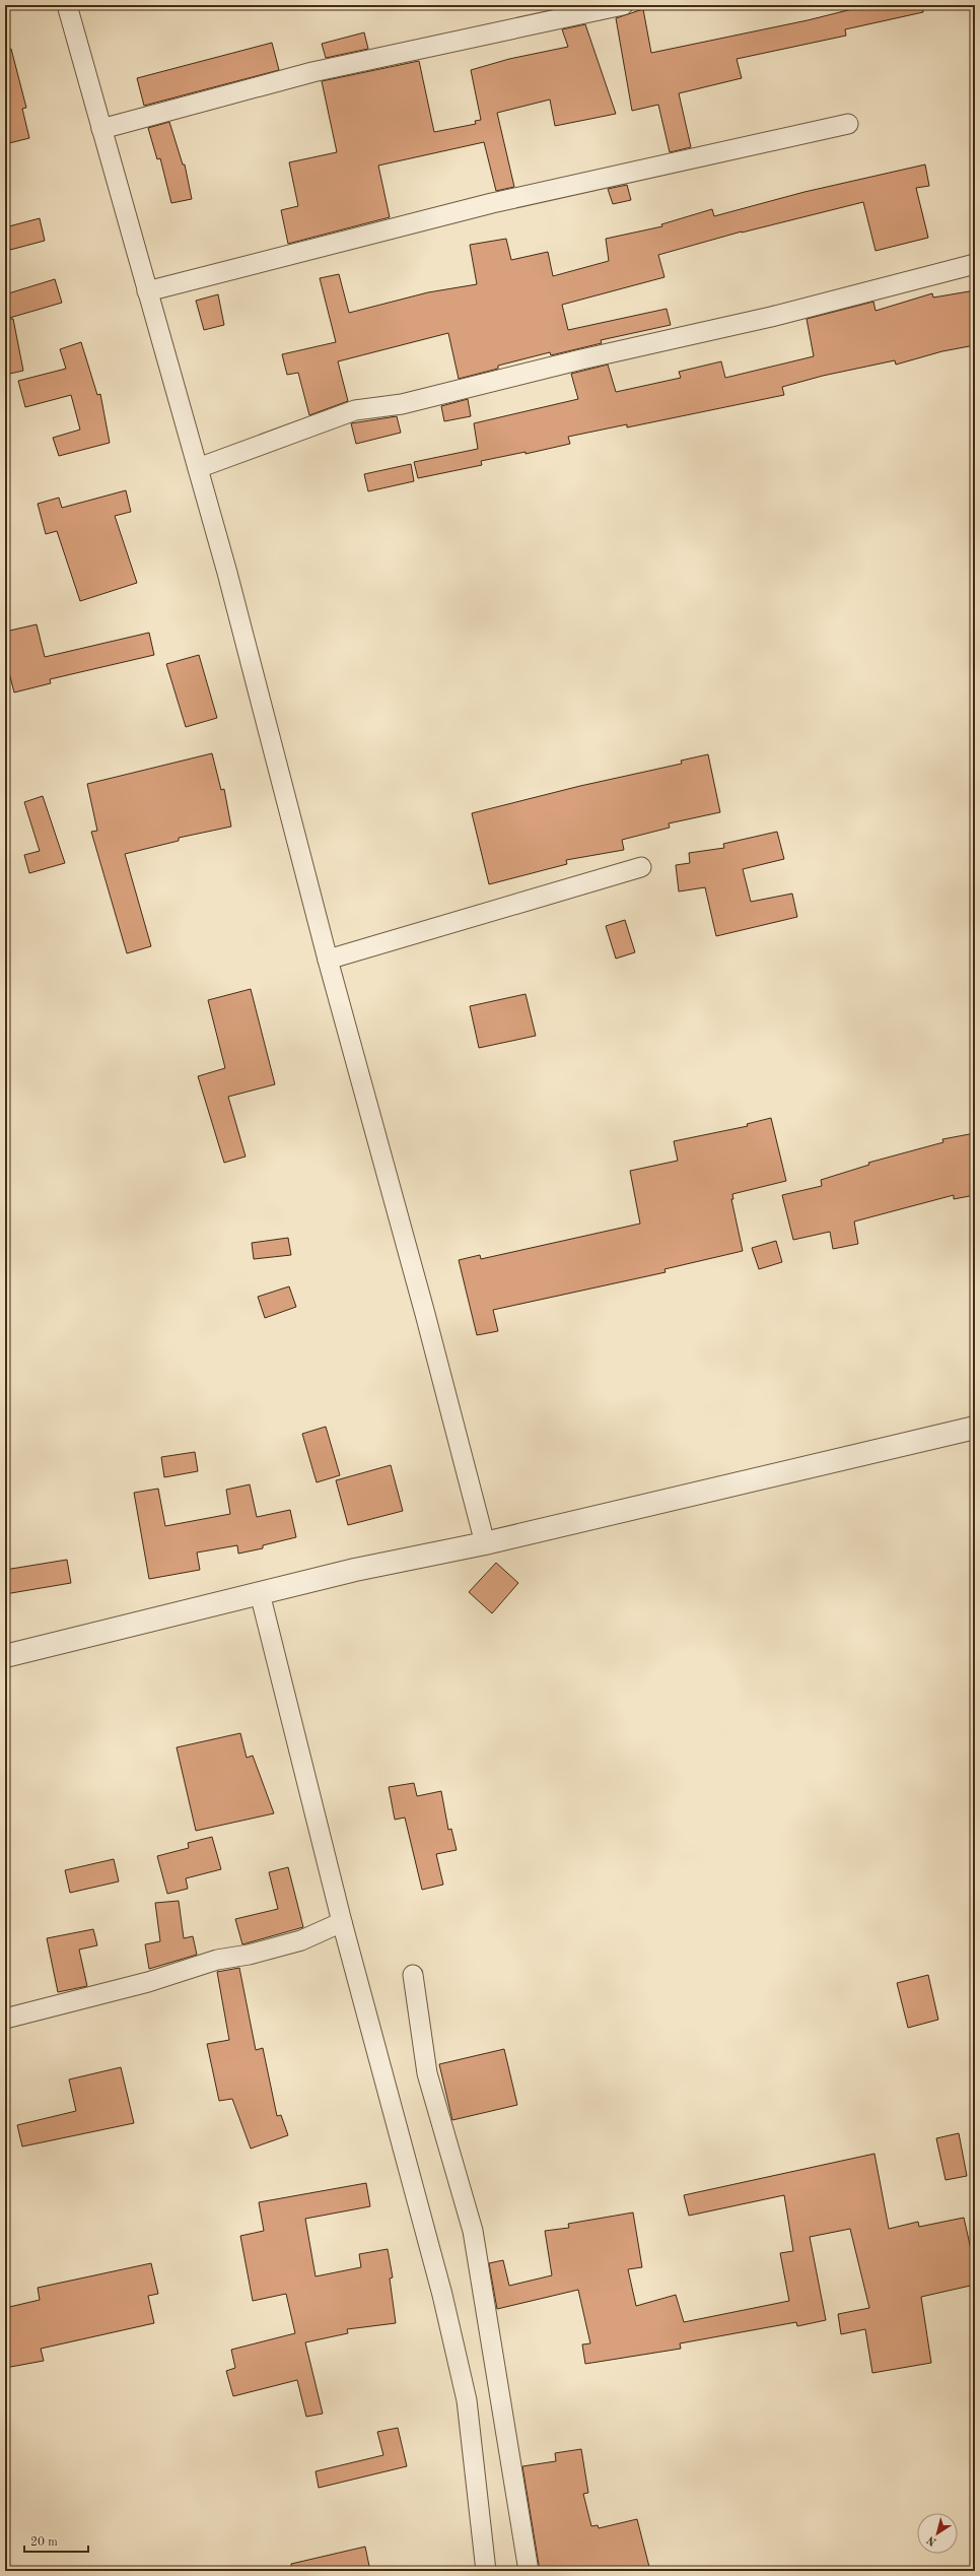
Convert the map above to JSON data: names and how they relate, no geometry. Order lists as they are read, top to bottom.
{
  "scale_bar": "20 m",
  "north": "bottom left"
}
